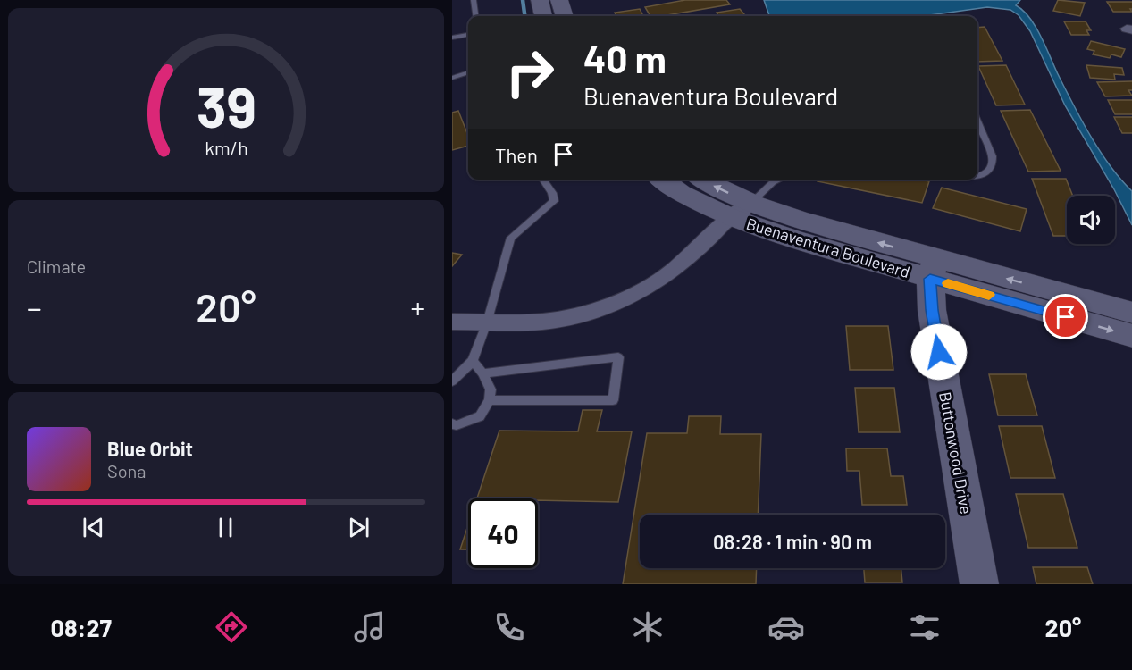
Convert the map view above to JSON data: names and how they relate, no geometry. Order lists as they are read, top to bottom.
{
  "streets": {
    "main road": ["Buenaventura Boulevard", "Buttonwood Drive"]
  },
  "crossings": [
    ["Buenaventura Boulevard", "Buttonwood Drive"]
  ],
  "page": {
    "turn": ["40 m", "Buenaventura Boulevard"],
    "then": "Then",
    "tile": "Climate",
    "heat": ["−", "20°", "+"],
    "song": ["Blue Orbit", "Sona"],
    "limit": "40",
    "trip": "08:28 · 1 min · 90 m",
    "tabs": ["08:27", "20°"],
    "gauge": ["39", "km/h"]
  }
}
